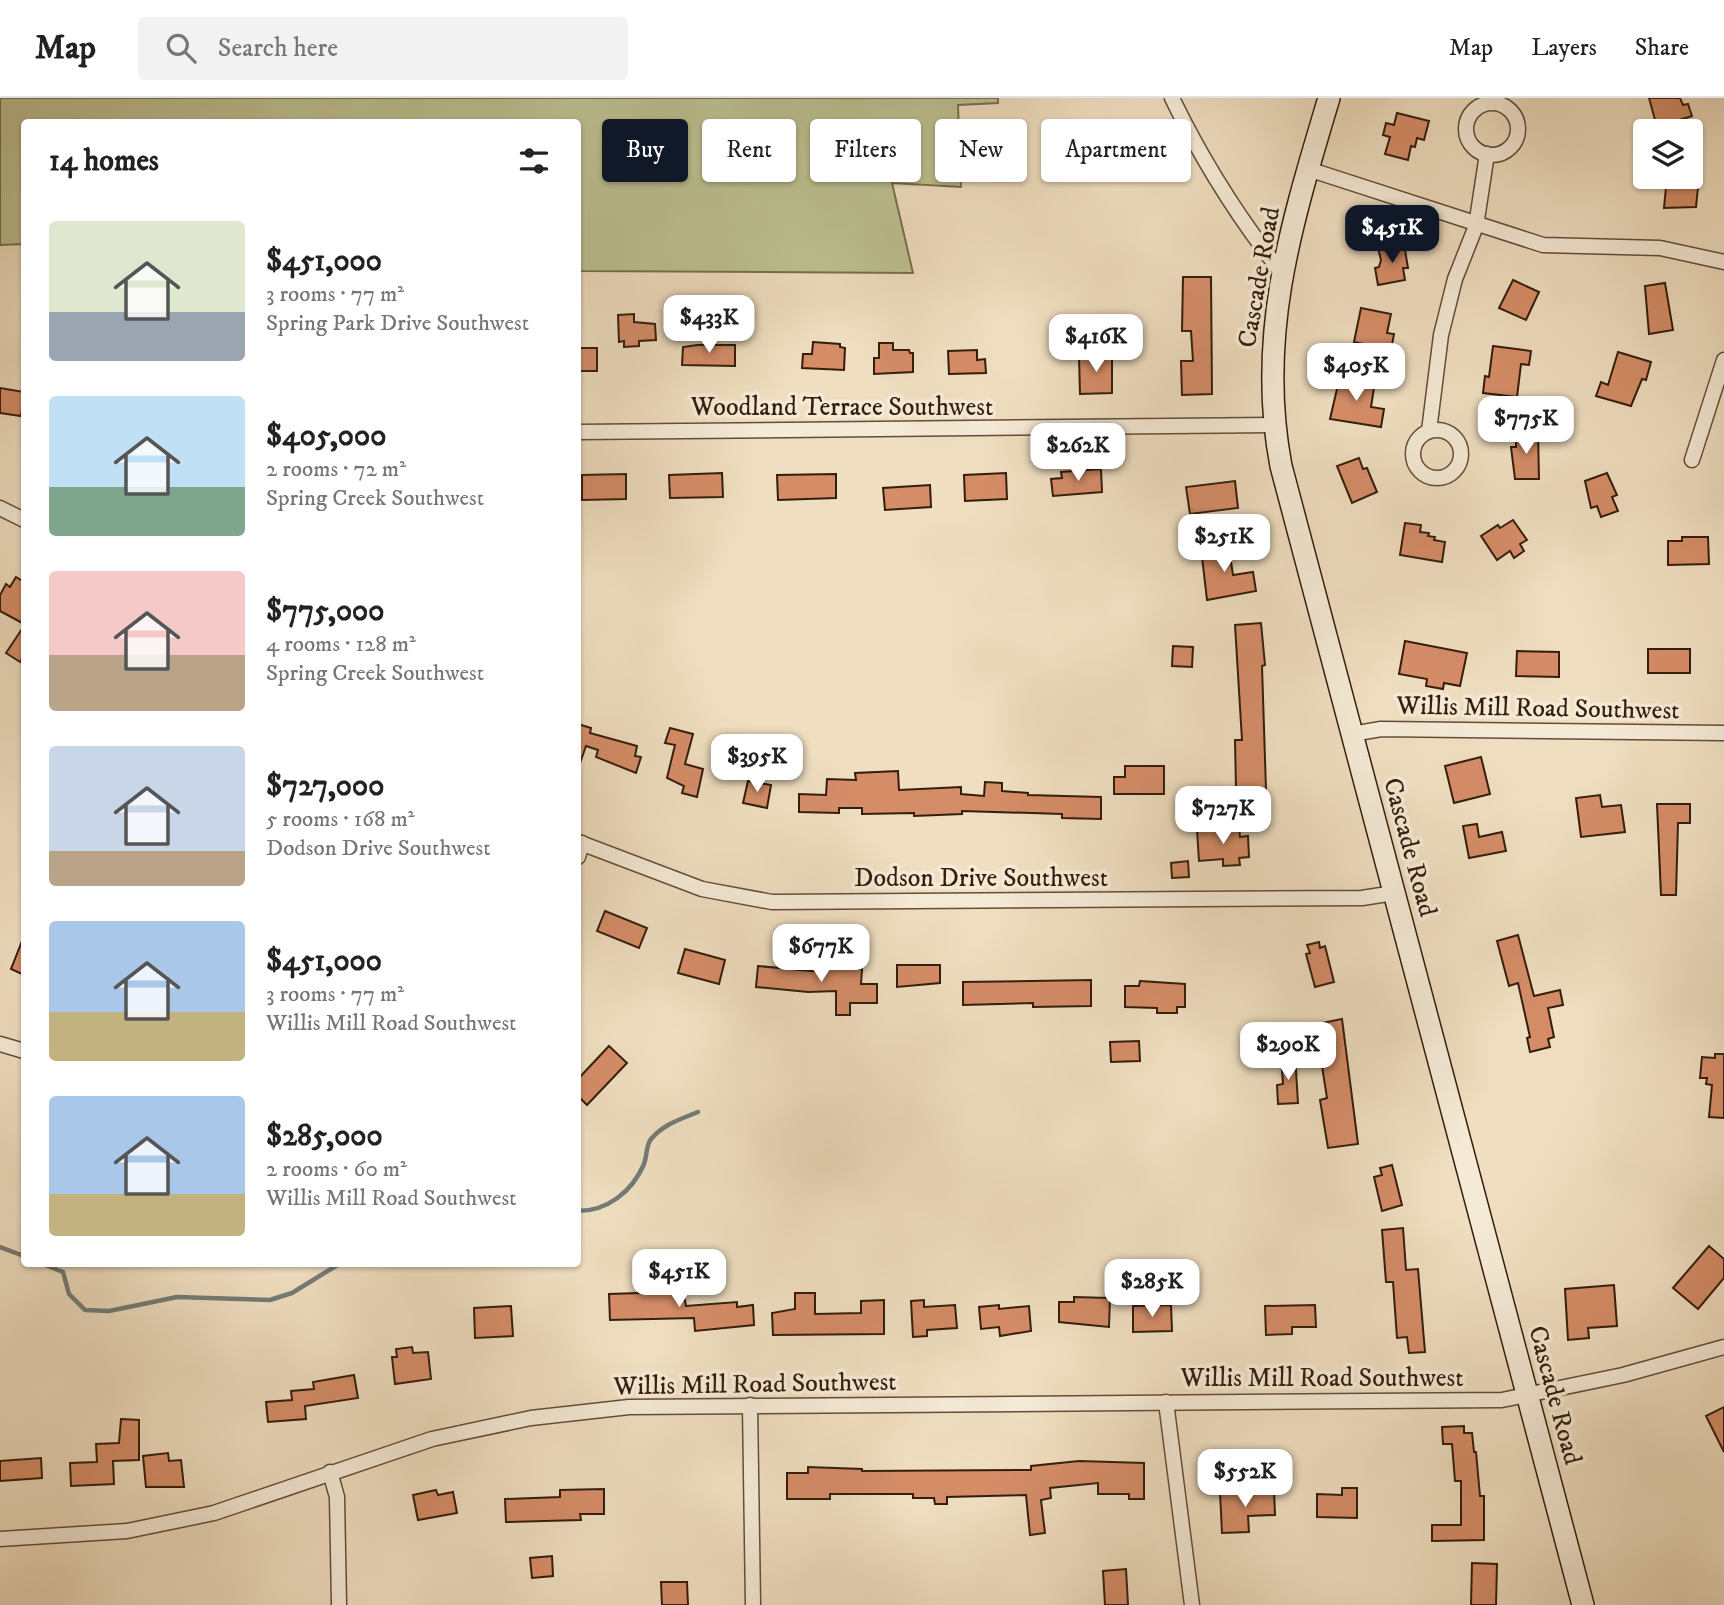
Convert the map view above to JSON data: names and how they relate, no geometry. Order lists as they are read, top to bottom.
{
  "streets": {
    "main road": ["Cascade Road"],
    "street": ["Woodland Terrace Southwest", "Willis Mill Road Southwest", "Dodson Drive Southwest"]
  },
  "crossings": [
    ["Cascade Road", "Woodland Terrace Southwest"],
    ["Cascade Road", "Willis Mill Road Southwest"],
    ["Cascade Road", "Dodson Drive Southwest"]
  ],
  "page": {
    "header": "Map",
    "search": "Search here",
    "nav": ["Map", "Layers", "Share"],
    "chip": [
      "Buy",
      "Rent",
      "Filters",
      "New",
      "Apartment"
    ],
    "heading": "14 homes",
    "list": [
      {
        "name": "$451,000",
        "note": "3 rooms · 77 m² · Spring Park Drive Southwest"
      },
      {
        "name": "$405,000",
        "note": "2 rooms · 72 m² · Spring Creek Southwest"
      },
      {
        "name": "$775,000",
        "note": "4 rooms · 128 m² · Spring Creek Southwest"
      },
      {
        "name": "$727,000",
        "note": "5 rooms · 168 m² · Dodson Drive Southwest"
      },
      {
        "name": "$451,000",
        "note": "3 rooms · 77 m² · Willis Mill Road Southwest"
      },
      {
        "name": "$285,000",
        "note": "2 rooms · 60 m² · Willis Mill Road Southwest"
      }
    ],
    "price": [
      "$451K",
      "$433K",
      "$416K",
      "$405K",
      "$775K",
      "$262K",
      "$251K",
      "$395K",
      "$727K",
      "$677K",
      "$290K",
      "$451K",
      "$285K",
      "$552K"
    ]
  }
}
